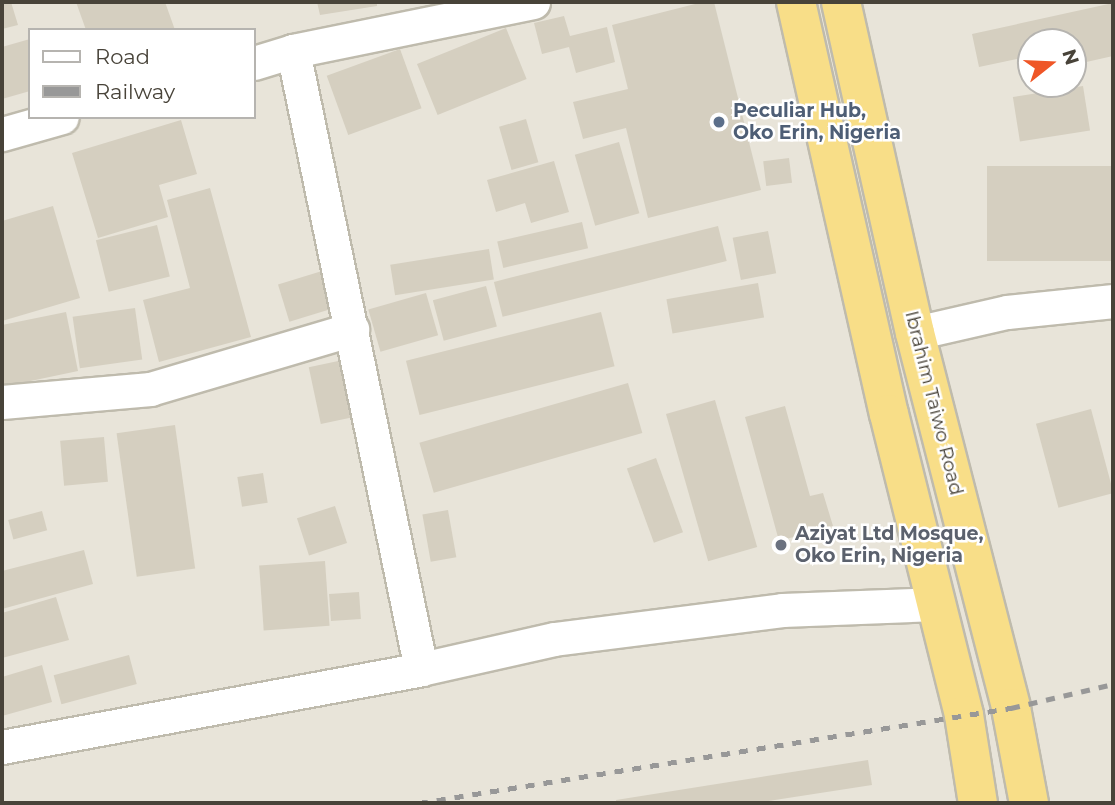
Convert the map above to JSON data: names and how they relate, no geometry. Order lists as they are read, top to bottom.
{
  "streets": {
    "highway": ["Ibrahim Taiwo Road"]
  },
  "places": ["Peculiar Hub, Oko Erin, Nigeria", "Aziyat Ltd Mosque, Oko Erin, Nigeria"],
  "legend": ["Road", "Railway"],
  "north": "right"
}
